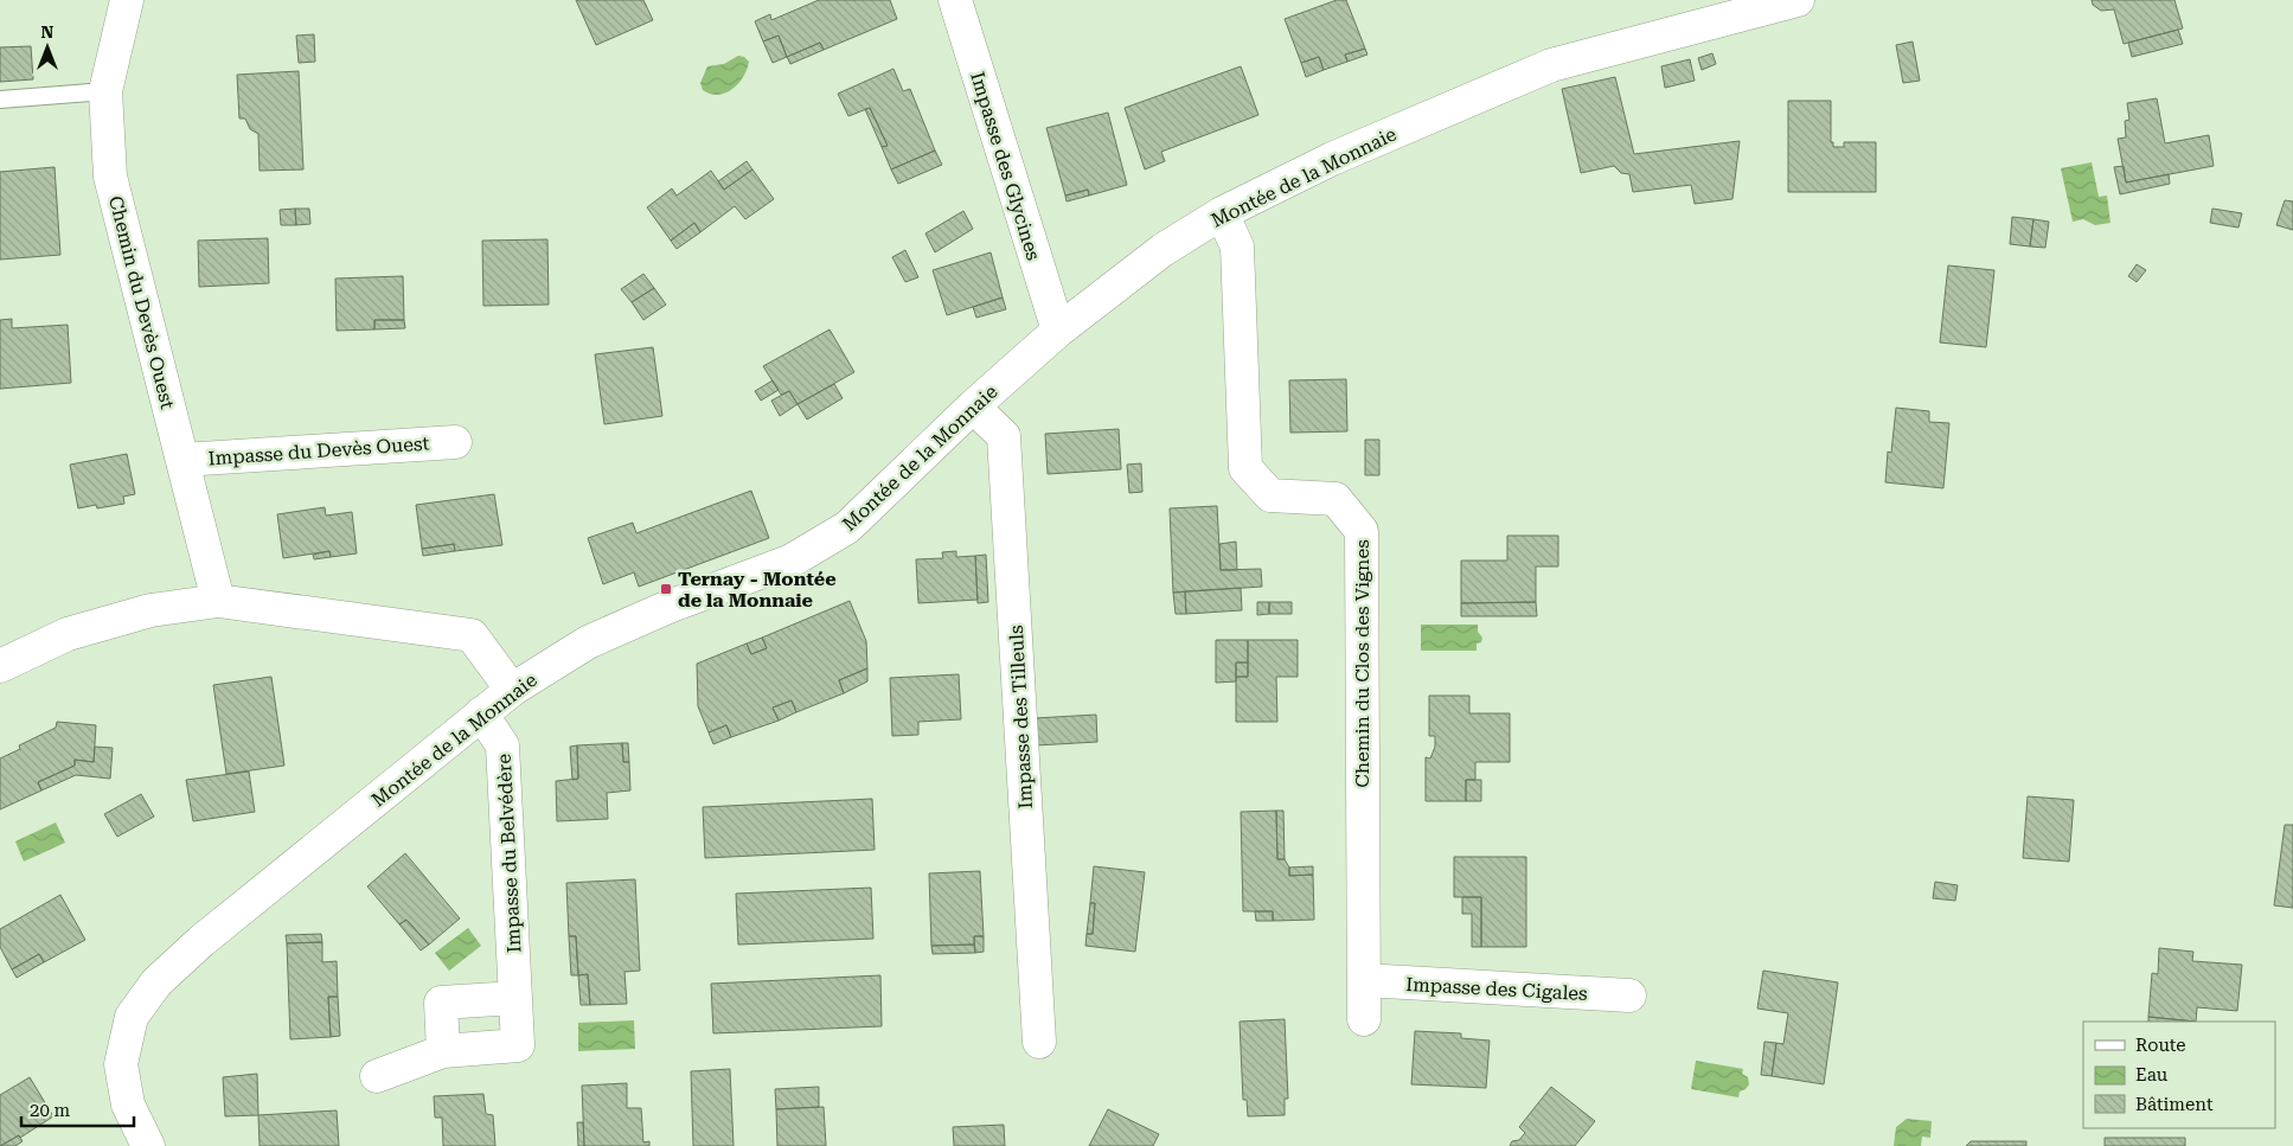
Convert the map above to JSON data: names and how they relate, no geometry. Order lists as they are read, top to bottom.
{
  "streets": {
    "street": [
      "Impasse des Glycines",
      "Montée de la Monnaie",
      "Chemin du Devès Ouest",
      "Impasse du Devès Ouest",
      "Chemin du Clos des Vignes",
      "Impasse des Tilleuls",
      "Impasse du Belvédère",
      "Impasse des Cigales"
    ]
  },
  "crossings": [
    ["Impasse des Glycines", "Montée de la Monnaie"],
    ["Montée de la Monnaie", "Chemin du Clos des Vignes"],
    ["Montée de la Monnaie", "Impasse des Tilleuls"],
    ["Montée de la Monnaie", "Impasse du Belvédère"],
    ["Chemin du Devès Ouest", "Impasse du Devès Ouest"],
    ["Chemin du Clos des Vignes", "Impasse des Cigales"]
  ],
  "places": {
    "transit": ["Ternay - Montée de la Monnaie"]
  },
  "legend": ["Route", "Eau", "Bâtiment"],
  "scale_bar": "20 m",
  "north": "top"
}
